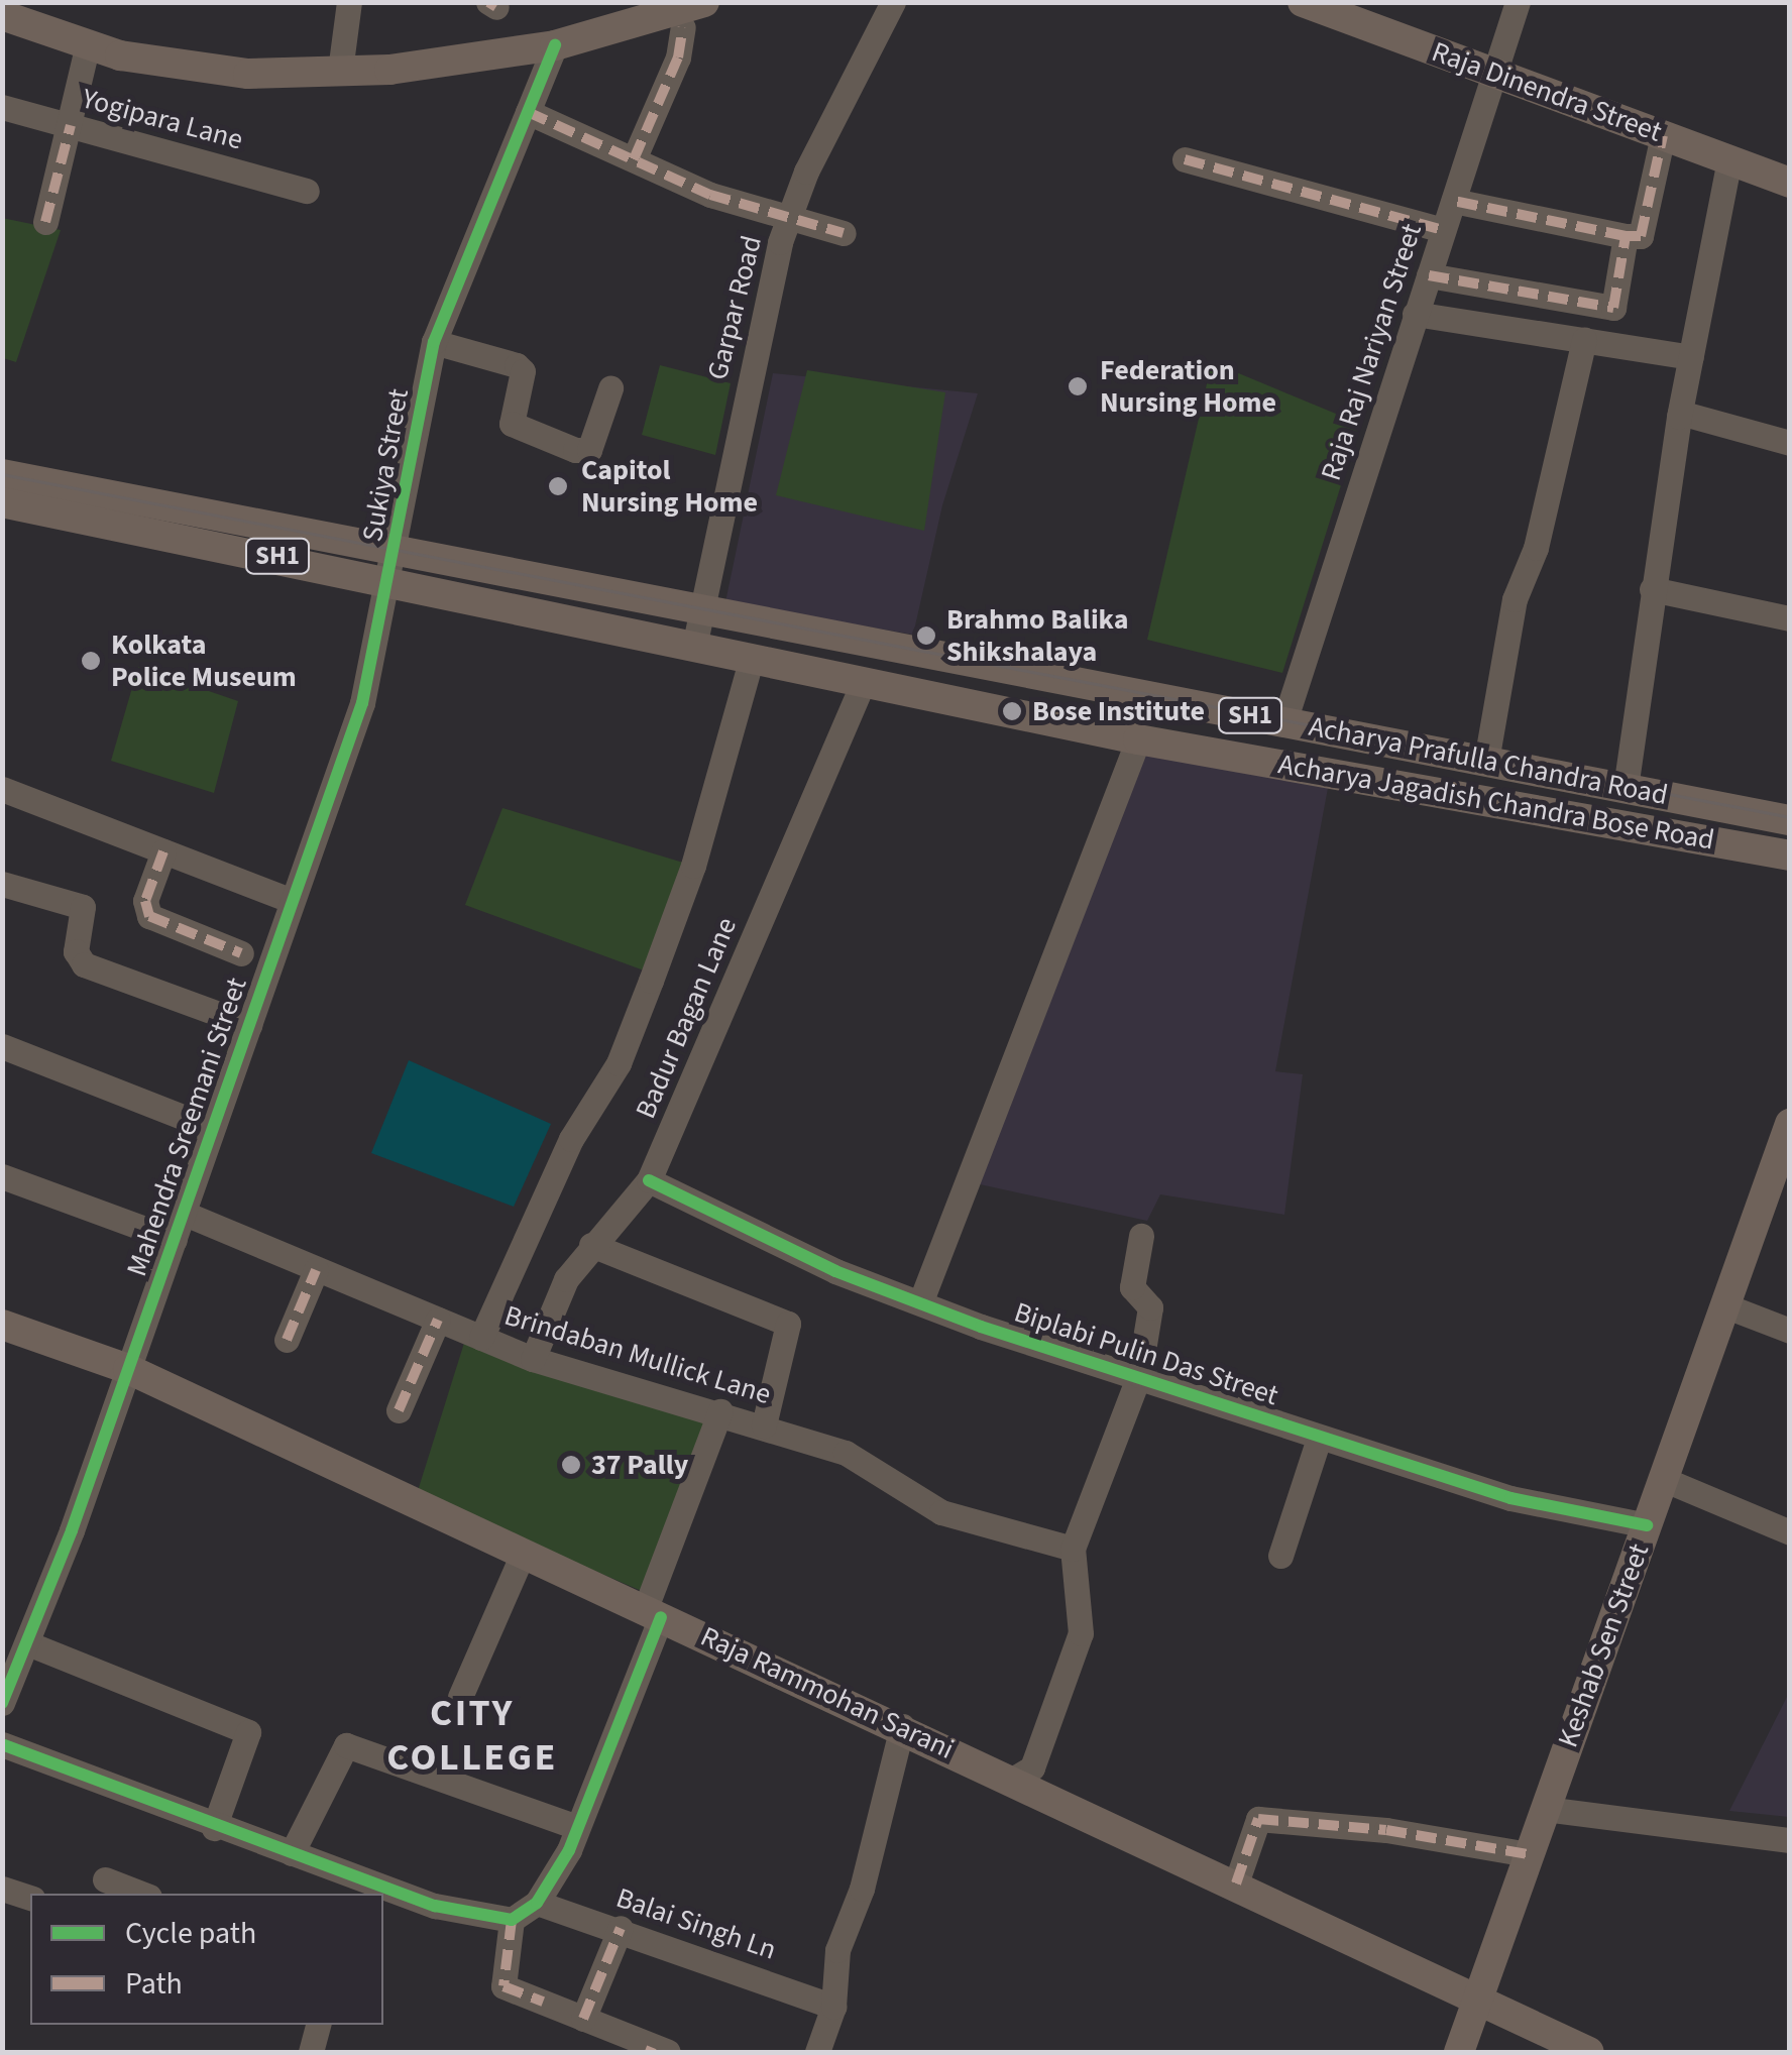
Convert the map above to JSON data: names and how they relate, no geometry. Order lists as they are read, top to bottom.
{
  "streets": {
    "main road": [
      "Raja Dinendra Street",
      "SH1",
      "Acharya Prafulla Chandra Road",
      "Acharya Jagadish Chandra Bose Road",
      "Keshab Sen Street",
      "Raja Rammohan Sarani"
    ],
    "street": [
      "Yogipara Lane",
      "Garpar Road",
      "Raja Raj Nariyan Street",
      "Sukiya Street",
      "Badur Bagan Lane",
      "Mahendra Sreemani Street",
      "Biplabi Pulin Das Street",
      "Brindaban Mullick Lane",
      "Balai Singh Ln"
    ]
  },
  "crossings": [
    ["Raja Dinendra Street", "Raja Raj Nariyan Street"],
    ["Garpar Road", "SH1"],
    ["Garpar Road", "Acharya Prafulla Chandra Road"],
    ["Garpar Road", "Acharya Jagadish Chandra Bose Road"],
    ["Raja Raj Nariyan Street", "Acharya Prafulla Chandra Road"],
    ["Sukiya Street", "SH1"],
    ["Sukiya Street", "Acharya Jagadish Chandra Bose Road"],
    ["Sukiya Street", "Mahendra Sreemani Street"],
    ["SH1", "Acharya Prafulla Chandra Road"],
    ["SH1", "Acharya Jagadish Chandra Bose Road"],
    ["Acharya Jagadish Chandra Bose Road", "Badur Bagan Lane"],
    ["Badur Bagan Lane", "Biplabi Pulin Das Street"],
    ["Badur Bagan Lane", "Brindaban Mullick Lane"],
    ["Mahendra Sreemani Street", "Brindaban Mullick Lane"],
    ["Mahendra Sreemani Street", "Raja Rammohan Sarani"],
    ["Biplabi Pulin Das Street", "Keshab Sen Street"],
    ["Keshab Sen Street", "Raja Rammohan Sarani"]
  ],
  "districts": ["CITY COLLEGE"],
  "places": [
    "Federation Nursing Home",
    "Capitol Nursing Home",
    "Brahmo Balika Shikshalaya",
    "Kolkata Police Museum",
    "Bose Institute",
    "37 Pally"
  ],
  "legend": ["Cycle path", "Path"]
}
